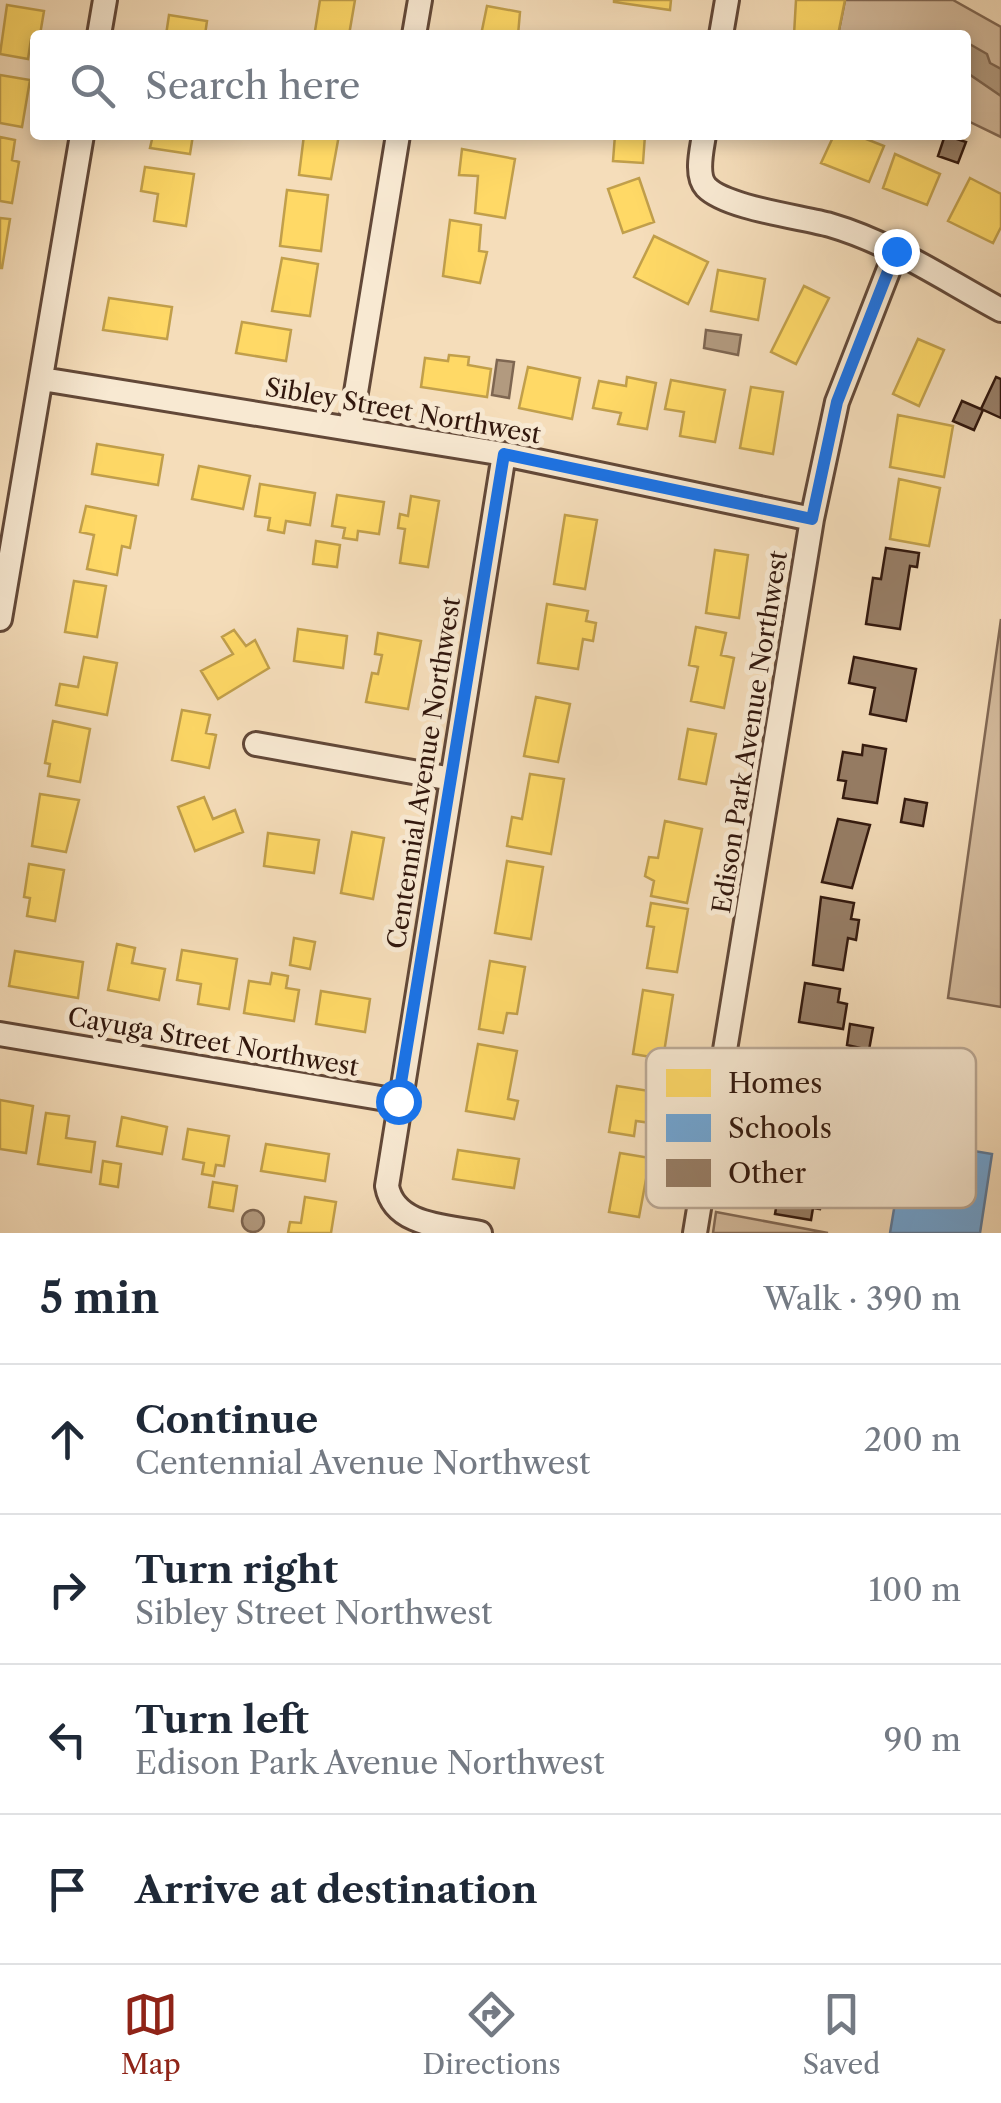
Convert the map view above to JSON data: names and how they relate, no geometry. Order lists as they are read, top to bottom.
{
  "streets": {
    "street": [
      "Sibley Street Northwest",
      "Edison Park Avenue Northwest",
      "Centennial Avenue Northwest",
      "Cayuga Street Northwest"
    ]
  },
  "crossings": [
    ["Sibley Street Northwest", "Edison Park Avenue Northwest"],
    ["Sibley Street Northwest", "Centennial Avenue Northwest"],
    ["Centennial Avenue Northwest", "Cayuga Street Northwest"]
  ],
  "legend": ["Homes", "Schools", "Other"],
  "page": {
    "search": "Search here",
    "heading": ["5 min", "Walk · 390 m"],
    "list": [
      ["Continue", "Centennial Avenue Northwest", "200 m"],
      ["Turn right", "Sibley Street Northwest", "100 m"],
      ["Turn left", "Edison Park Avenue Northwest", "90 m"],
      "Arrive at destination"
    ],
    "nav": ["Map", "Directions", "Saved"]
  }
}
